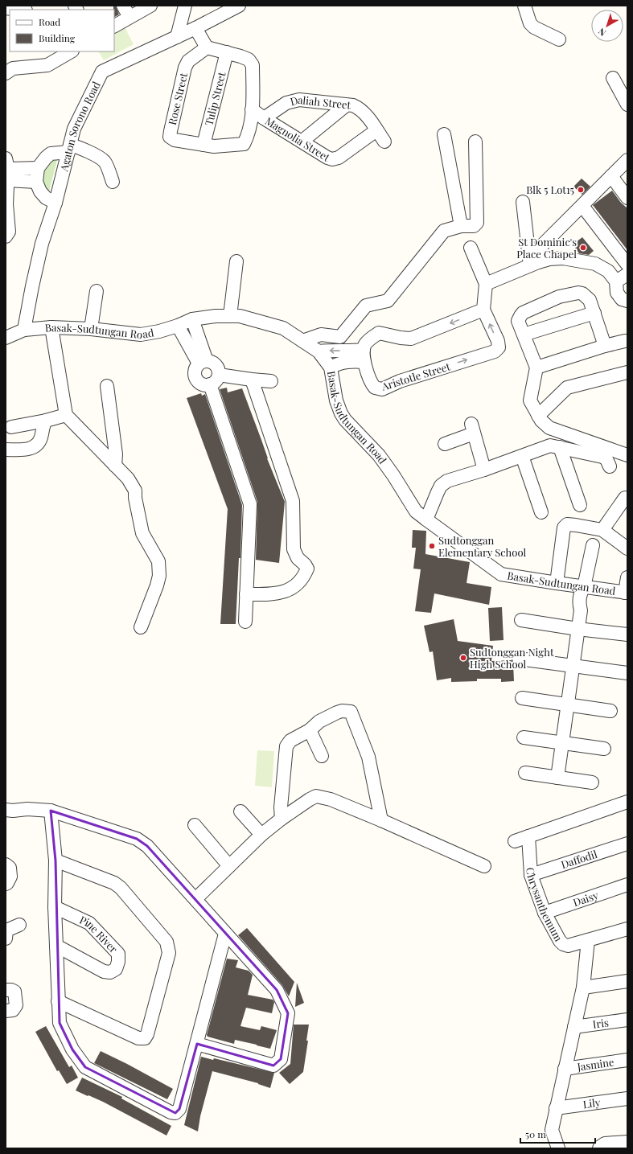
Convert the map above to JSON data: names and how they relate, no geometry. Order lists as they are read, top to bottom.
{
  "streets": {
    "street": [
      "Rose Street",
      "Tulip Street",
      "Daliah Street",
      "Agaton Sorono Road",
      "Magnolia Street",
      "Basak-Sudtungan Road",
      "Aristotle Street",
      "Daffodil",
      "Daisy",
      "Chrysanthemum",
      "Pine River",
      "Iris",
      "Jasmine",
      "Lily"
    ]
  },
  "crossings": [
    ["Rose Street", "Tulip Street"],
    ["Daliah Street", "Magnolia Street"],
    ["Agaton Sorono Road", "Basak-Sudtungan Road"],
    ["Daffodil", "Chrysanthemum"],
    ["Daisy", "Chrysanthemum"]
  ],
  "places": [
    "Blk 5 Lot15",
    "St Dominic's Place Chapel",
    "Sudtonggan Elementary School",
    "Sudtonggan Night High School"
  ],
  "legend": ["Road", "Building"],
  "scale_bar": "50 m",
  "north": "bottom left"
}
